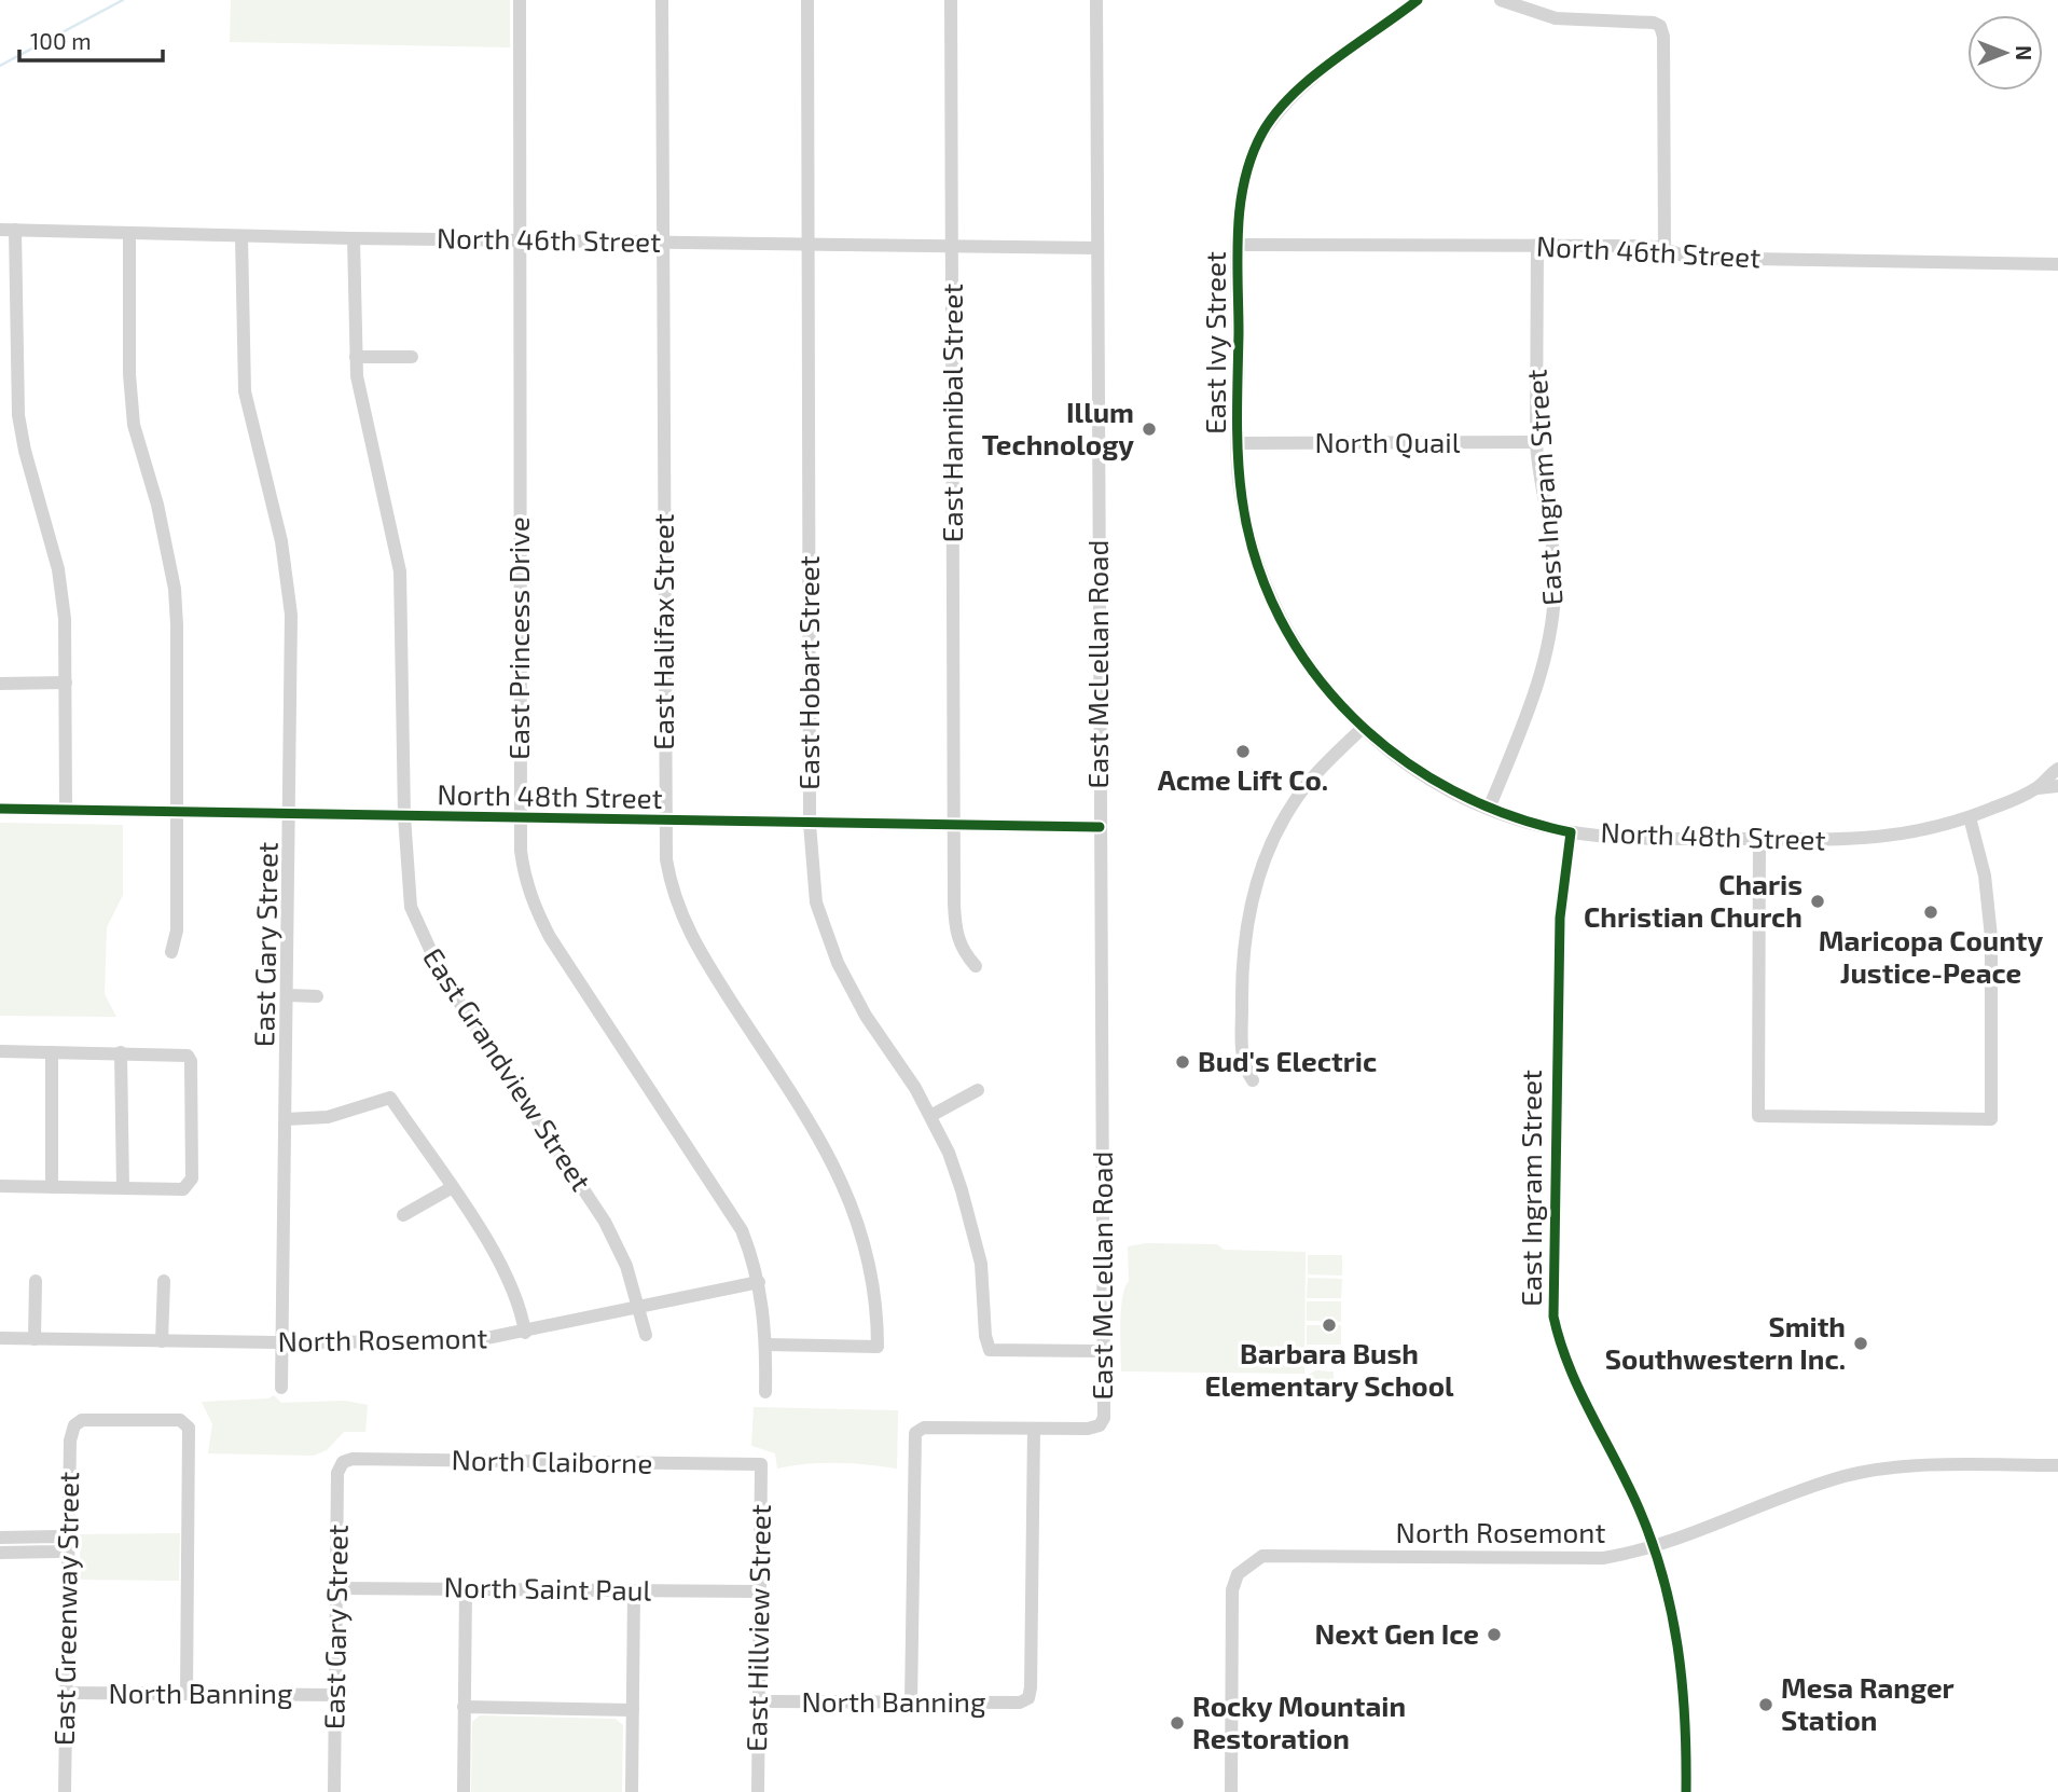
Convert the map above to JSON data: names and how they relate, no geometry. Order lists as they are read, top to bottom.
{
  "streets": {
    "street": [
      "North 46th Street",
      "East Ivy Street",
      "East Hannibal Street",
      "North Quail",
      "East Ingram Street",
      "East Halifax Street",
      "East Princess Drive",
      "East McLellan Road",
      "East Hobart Street",
      "North 48th Street",
      "East Gary Street",
      "East Grandview Street",
      "North Rosemont",
      "North Claiborne",
      "North Saint Paul",
      "East Greenway Street",
      "East Hillview Street",
      "North Banning"
    ]
  },
  "crossings": [
    ["North 46th Street", "East Ivy Street"],
    ["North 46th Street", "East Hannibal Street"],
    ["North 46th Street", "East Ingram Street"],
    ["North 46th Street", "East Halifax Street"],
    ["North 46th Street", "East Princess Drive"],
    ["North 46th Street", "East McLellan Road"],
    ["North 46th Street", "East Hobart Street"],
    ["North 46th Street", "East Gary Street"],
    ["North 46th Street", "East Grandview Street"],
    ["East Ivy Street", "North Quail"],
    ["East Ivy Street", "North 48th Street"],
    ["East Hannibal Street", "North 48th Street"],
    ["North Quail", "East Ingram Street"],
    ["East Ingram Street", "North 48th Street"],
    ["East Ingram Street", "North Rosemont"],
    ["East Halifax Street", "East Princess Drive"],
    ["East Halifax Street", "North 48th Street"],
    ["East Princess Drive", "North 48th Street"],
    ["East Princess Drive", "North Rosemont"],
    ["East McLellan Road", "East Hobart Street"],
    ["East McLellan Road", "North 48th Street"],
    ["East McLellan Road", "North Banning"],
    ["East Hobart Street", "North 48th Street"],
    ["North 48th Street", "East Gary Street"],
    ["North 48th Street", "East Grandview Street"],
    ["East Gary Street", "North Rosemont"],
    ["East Gary Street", "North Claiborne"],
    ["East Gary Street", "North Saint Paul"],
    ["East Gary Street", "North Banning"],
    ["East Grandview Street", "North Rosemont"],
    ["North Claiborne", "East Hillview Street"],
    ["North Saint Paul", "East Hillview Street"],
    ["East Greenway Street", "North Banning"],
    ["East Hillview Street", "North Banning"]
  ],
  "places": [
    "Illum Technology",
    "Acme Lift Co.",
    "Charis Christian Church",
    "Maricopa County Justice-Peace",
    "Bud's Electric",
    "Barbara Bush Elementary School",
    "Smith Southwestern Inc.",
    "Next Gen Ice",
    "Mesa Ranger Station",
    "Rocky Mountain Restoration"
  ],
  "scale_bar": "100 m",
  "north": "right"
}
